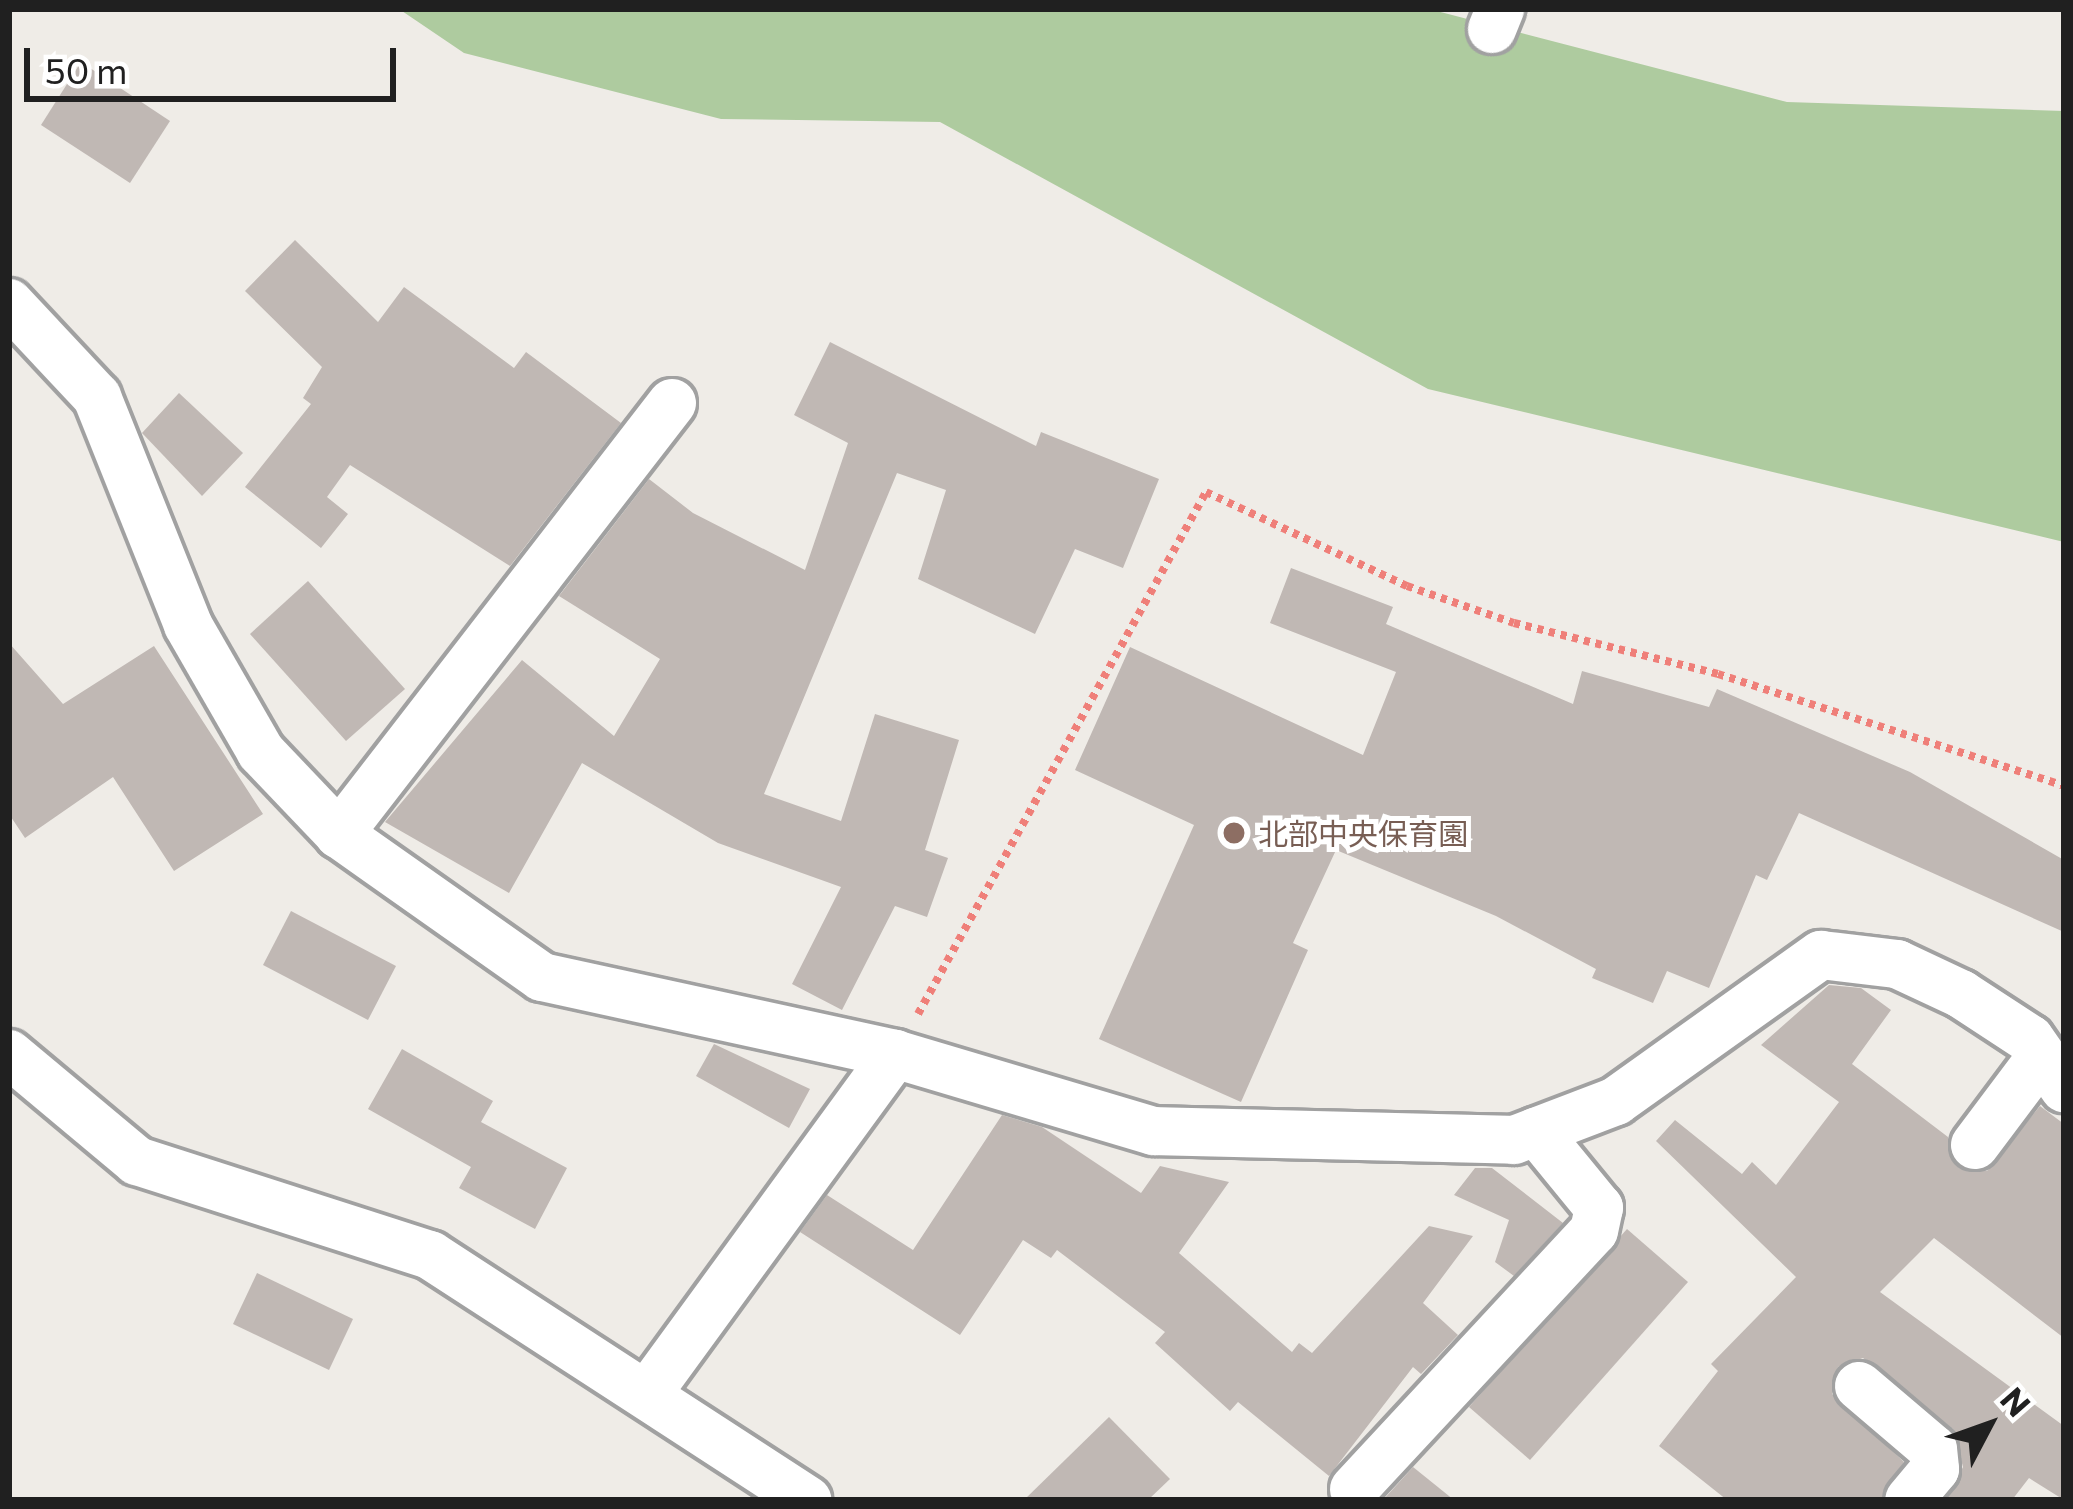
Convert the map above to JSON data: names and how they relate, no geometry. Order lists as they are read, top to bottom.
{
  "places": ["北部中央保育園"],
  "scale_bar": "50 m",
  "north": "top right"
}
